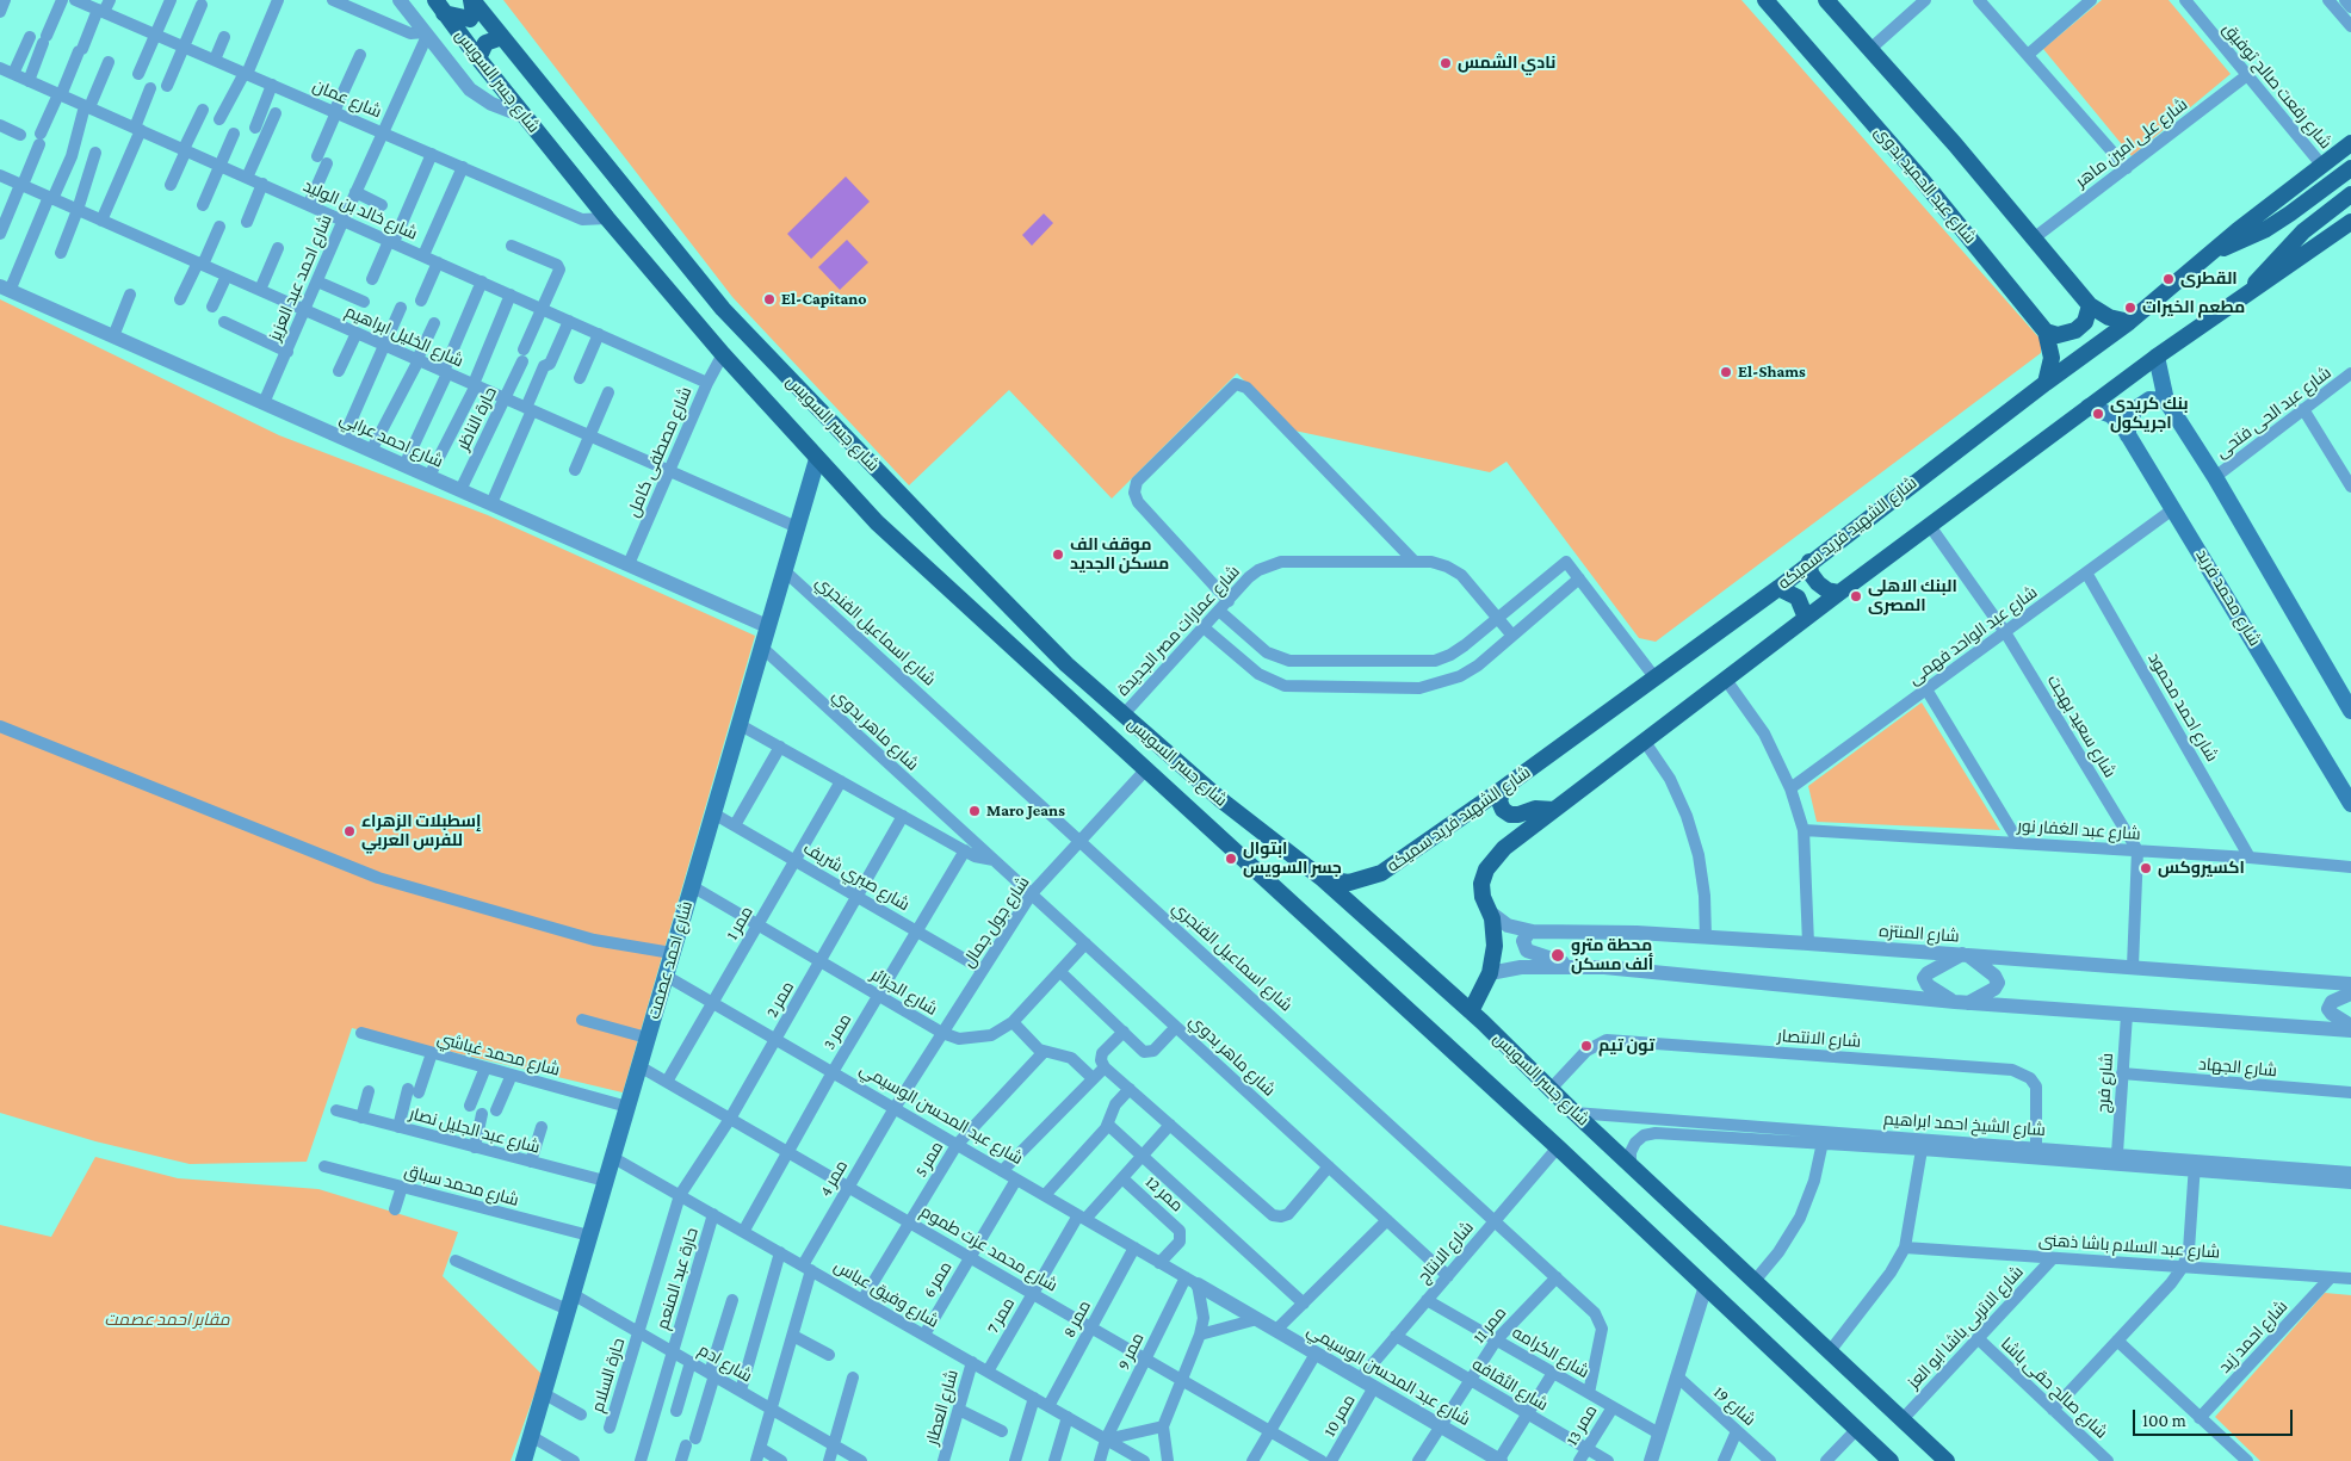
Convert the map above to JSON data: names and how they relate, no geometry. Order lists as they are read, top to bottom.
{
  "streets": {
    "main road": [
      "شارع جسر السويس",
      "شارع عبد الحميد بدوى",
      "شارع الشهيد فريد سميكه",
      "شارع محمد فريد",
      "شارع احمد عصمت"
    ],
    "street": [
      "شارع رفعت صالح توفيق",
      "شارع عمان",
      "شارع على امين ماهر",
      "شارع خالد بن الوليد",
      "شارع احمد عبد العزيز",
      "شارع الخليل ابراهيم",
      "شارع عبد الحى فتحى",
      "حارة الناظر",
      "شارع احمد عرابي",
      "شارع مصطفى كامل",
      "شارع اسماعيل الفنجري",
      "شارع عمارات مصر الجديدة",
      "شارع عبد الواحد فهمى",
      "شارع احمد محمود",
      "شارع سعيد بهجت",
      "شارع ماهر بدوي",
      "شارع عبد الغفار نور",
      "شارع صبري شريف",
      "شارع جول جمال",
      "ممر 1",
      "شارع المنتزه",
      "شارع الجزائر",
      "ممر 2",
      "ممر 3",
      "شارع الانتصار",
      "شارع محمد غباشي",
      "شارع الجهاد",
      "شارع فرج",
      "شارع عبد المحسن الوسيمي",
      "شارع الشيخ احمد ابراهيم",
      "شارع عبد الجليل نصار",
      "ممر 5",
      "ممر 4",
      "شارع محمد سباق",
      "ممر 12",
      "شارع عبد السلام باشا ذهنى",
      "شارع محمد عزت طموم",
      "شارع الانتاج",
      "حارة عبد المنعم",
      "ممر 6",
      "شارع وفيق عباس",
      "ممر 7",
      "ممر 8",
      "ممر 11",
      "شارع الاتربى باشا ابو العز",
      "شارع احمد زيد",
      "ممر 9",
      "شارع الكرامه",
      "شارع ادم",
      "حارة السلام",
      "شارع الثقافه",
      "شارع صالح حقى باشا",
      "شارع 19",
      "شارع العطار",
      "ممر 10",
      "ممر 13"
    ]
  },
  "crossings": [
    ["شارع جسر السويس", "شارع عمان"],
    ["شارع جسر السويس", "شارع مصطفى كامل"],
    ["شارع جسر السويس", "شارع الشهيد فريد سميكه"],
    ["شارع جسر السويس", "شارع عمارات مصر الجديدة"],
    ["شارع جسر السويس", "شارع جول جمال"],
    ["شارع جسر السويس", "شارع احمد عصمت"],
    ["شارع جسر السويس", "شارع الانتصار"],
    ["شارع جسر السويس", "شارع الشيخ احمد ابراهيم"],
    ["شارع جسر السويس", "شارع الانتاج"],
    ["شارع جسر السويس", "شارع الاتربى باشا ابو العز"],
    ["شارع رفعت صالح توفيق", "شارع على امين ماهر"],
    ["شارع رفعت صالح توفيق", "شارع الشهيد فريد سميكه"],
    ["شارع عمان", "شارع احمد عبد العزيز"],
    ["شارع عبد الحميد بدوى", "شارع الشهيد فريد سميكه"],
    ["شارع خالد بن الوليد", "شارع احمد عبد العزيز"],
    ["شارع خالد بن الوليد", "حارة الناظر"],
    ["شارع خالد بن الوليد", "شارع مصطفى كامل"],
    ["شارع احمد عبد العزيز", "شارع الخليل ابراهيم"],
    ["شارع احمد عبد العزيز", "شارع احمد عرابي"],
    ["شارع الخليل ابراهيم", "حارة الناظر"],
    ["شارع الخليل ابراهيم", "شارع مصطفى كامل"],
    ["شارع الخليل ابراهيم", "شارع احمد عصمت"],
    ["حارة الناظر", "شارع احمد عرابي"],
    ["شارع احمد عرابي", "شارع مصطفى كامل"],
    ["شارع احمد عرابي", "شارع احمد عصمت"],
    ["شارع محمد فريد", "شارع عبد الواحد فهمى"],
    ["شارع اسماعيل الفنجري", "شارع جول جمال"],
    ["شارع اسماعيل الفنجري", "شارع احمد عصمت"],
    ["شارع اسماعيل الفنجري", "شارع الانتاج"],
    ["شارع اسماعيل الفنجري", "ممر 11"],
    ["شارع اسماعيل الفنجري", "شارع الكرامه"],
    ["شارع عبد الواحد فهمى", "شارع احمد محمود"],
    ["شارع عبد الواحد فهمى", "شارع سعيد بهجت"],
    ["شارع احمد محمود", "شارع عبد الغفار نور"],
    ["شارع سعيد بهجت", "شارع عبد الغفار نور"],
    ["شارع ماهر بدوي", "شارع جول جمال"],
    ["شارع ماهر بدوي", "ممر 1"],
    ["شارع ماهر بدوي", "شارع احمد عصمت"],
    ["شارع ماهر بدوي", "شارع الجزائر"],
    ["شارع ماهر بدوي", "ممر 2"],
    ["شارع ماهر بدوي", "ممر 3"],
    ["شارع ماهر بدوي", "شارع الانتاج"],
    ["شارع صبري شريف", "شارع جول جمال"],
    ["شارع صبري شريف", "ممر 1"],
    ["شارع صبري شريف", "شارع احمد عصمت"],
    ["شارع صبري شريف", "ممر 2"],
    ["شارع صبري شريف", "ممر 3"],
    ["شارع جول جمال", "شارع الجزائر"],
    ["شارع جول جمال", "شارع عبد المحسن الوسيمي"],
    ["شارع جول جمال", "ممر 4"],
    ["ممر 1", "شارع الجزائر"],
    ["ممر 1", "شارع عبد المحسن الوسيمي"],
    ["ممر 1", "شارع محمد عزت طموم"],
    ["شارع احمد عصمت", "شارع الجزائر"],
    ["شارع احمد عصمت", "شارع محمد غباشي"],
    ["شارع احمد عصمت", "شارع عبد المحسن الوسيمي"],
    ["شارع احمد عصمت", "شارع عبد الجليل نصار"],
    ["شارع احمد عصمت", "شارع محمد سباق"],
    ["شارع احمد عصمت", "شارع محمد عزت طموم"],
    ["شارع احمد عصمت", "شارع وفيق عباس"],
    ["شارع احمد عصمت", "شارع ادم"],
    ["شارع الجزائر", "ممر 2"],
    ["شارع الجزائر", "ممر 3"],
    ["ممر 2", "شارع عبد المحسن الوسيمي"],
    ["ممر 2", "شارع محمد عزت طموم"],
    ["ممر 2", "شارع وفيق عباس"],
    ["ممر 2", "حارة السلام"],
    ["ممر 3", "شارع عبد المحسن الوسيمي"],
    ["ممر 3", "شارع محمد عزت طموم"],
    ["ممر 3", "شارع وفيق عباس"],
    ["شارع الانتصار", "شارع الشيخ احمد ابراهيم"],
    ["شارع الجهاد", "شارع فرج"],
    ["شارع فرج", "شارع الشيخ احمد ابراهيم"],
    ["شارع عبد المحسن الوسيمي", "ممر 5"],
    ["شارع عبد المحسن الوسيمي", "ممر 4"],
    ["شارع عبد المحسن الوسيمي", "ممر 12"],
    ["شارع عبد المحسن الوسيمي", "شارع الانتاج"],
    ["شارع عبد المحسن الوسيمي", "ممر 6"],
    ["شارع عبد المحسن الوسيمي", "ممر 7"],
    ["شارع عبد المحسن الوسيمي", "ممر 8"],
    ["شارع عبد المحسن الوسيمي", "ممر 11"],
    ["شارع عبد المحسن الوسيمي", "ممر 9"],
    ["شارع عبد المحسن الوسيمي", "ممر 10"],
    ["ممر 5", "شارع محمد عزت طموم"],
    ["ممر 5", "شارع وفيق عباس"],
    ["ممر 4", "شارع محمد عزت طموم"],
    ["ممر 4", "شارع وفيق عباس"],
    ["ممر 4", "شارع ادم"],
    ["ممر 12", "ممر 7"],
    ["شارع عبد السلام باشا ذهنى", "شارع الاتربى باشا ابو العز"],
    ["شارع عبد السلام باشا ذهنى", "شارع احمد زيد"],
    ["شارع محمد عزت طموم", "ممر 6"],
    ["شارع محمد عزت طموم", "ممر 7"],
    ["شارع محمد عزت طموم", "ممر 8"],
    ["شارع محمد عزت طموم", "ممر 9"],
    ["شارع الانتاج", "شارع الكرامه"],
    ["شارع الانتاج", "شارع الثقافه"],
    ["حارة عبد المنعم", "شارع وفيق عباس"],
    ["حارة عبد المنعم", "شارع ادم"],
    ["ممر 6", "شارع وفيق عباس"],
    ["شارع وفيق عباس", "ممر 7"],
    ["شارع وفيق عباس", "ممر 8"],
    ["شارع وفيق عباس", "ممر 9"],
    ["شارع وفيق عباس", "حارة السلام"],
    ["شارع وفيق عباس", "شارع العطار"],
    ["ممر 11", "شارع الكرامه"],
    ["ممر 11", "شارع الثقافه"],
    ["شارع الاتربى باشا ابو العز", "شارع صالح حقى باشا"],
    ["شارع الكرامه", "ممر 13"],
    ["شارع ادم", "حارة السلام"],
    ["شارع الثقافه", "ممر 13"]
  ],
  "parks": ["مقابر احمد عصمت"],
  "places": [
    "نادي الشمس",
    "القطرى",
    "El-Capitano",
    "مطعم الخيرات",
    "El-Shams",
    "بنك كريدى اجريكول",
    "موقف الف مسكن الجديد",
    "البنك الاهلى المصرى",
    "Maro Jeans",
    "إسطبلات الزهراء للفرس العربي",
    "ابتوال جسر السويس",
    "اكسيروكس",
    "محطة مترو ألف مسكن",
    "تون تيم"
  ],
  "scale_bar": "100 m"
}
